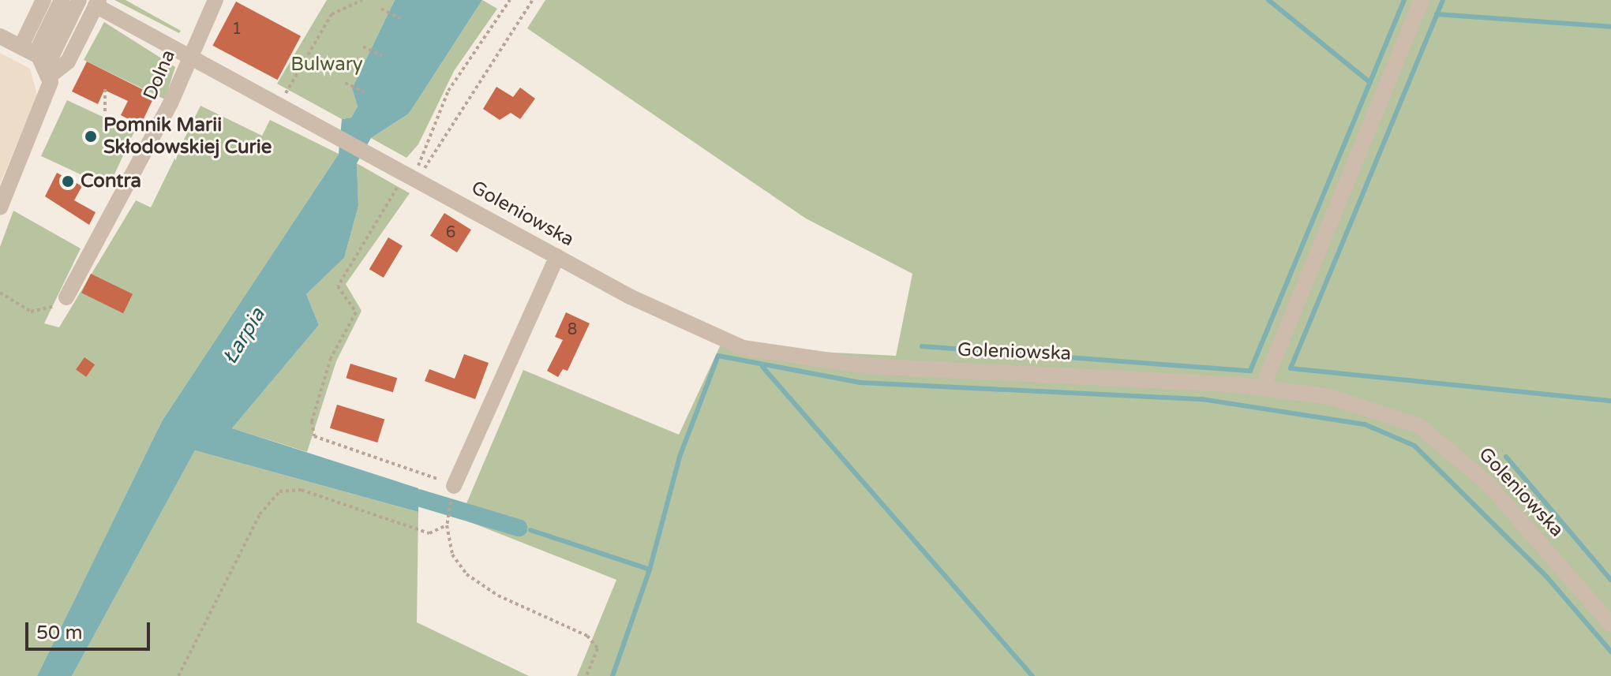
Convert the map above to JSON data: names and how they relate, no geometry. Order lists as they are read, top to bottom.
{
  "streets": {
    "street": ["Dolna", "Goleniowska"]
  },
  "water": ["Łarpia"],
  "parks": ["Bulwary"],
  "places": ["Pomnik Marii Skłodowskiej Curie", "Contra"],
  "house_numbers": ["1", "6", "8"],
  "scale_bar": "50 m"
}
